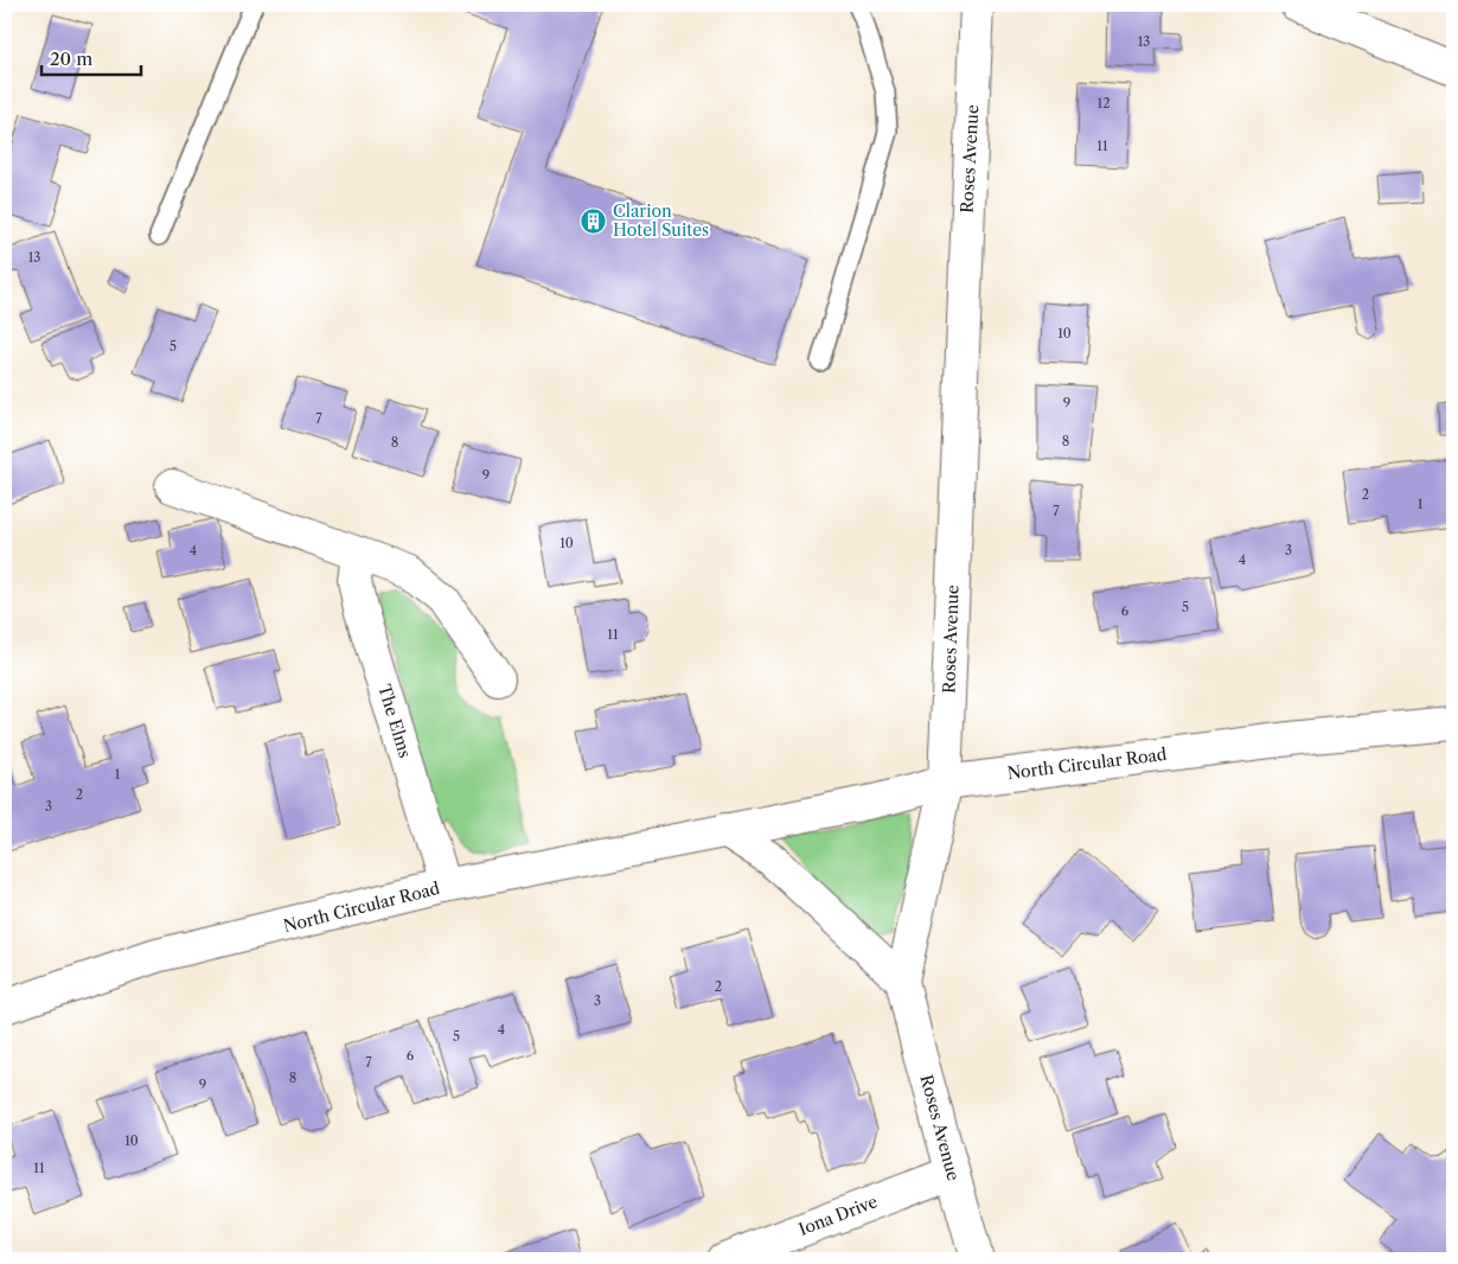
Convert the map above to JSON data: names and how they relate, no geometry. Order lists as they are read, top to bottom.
{
  "streets": {
    "street": [
      "Roses Avenue",
      "The Elms",
      "North Circular Road",
      "Iona Drive"
    ]
  },
  "crossings": [
    ["Roses Avenue", "North Circular Road"],
    ["Roses Avenue", "Iona Drive"],
    ["The Elms", "North Circular Road"]
  ],
  "places": {
    "building": ["Clarion Hotel Suites"]
  },
  "house_numbers": [
    "13",
    "12",
    "11",
    "13",
    "10",
    "5",
    "9",
    "7",
    "8",
    "8",
    "9",
    "2",
    "1",
    "7",
    "10",
    "4",
    "3",
    "4",
    "5",
    "6",
    "11",
    "1",
    "2",
    "3",
    "2",
    "3",
    "4",
    "5",
    "6",
    "7",
    "8",
    "9",
    "10",
    "11"
  ],
  "scale_bar": "20 m"
}
